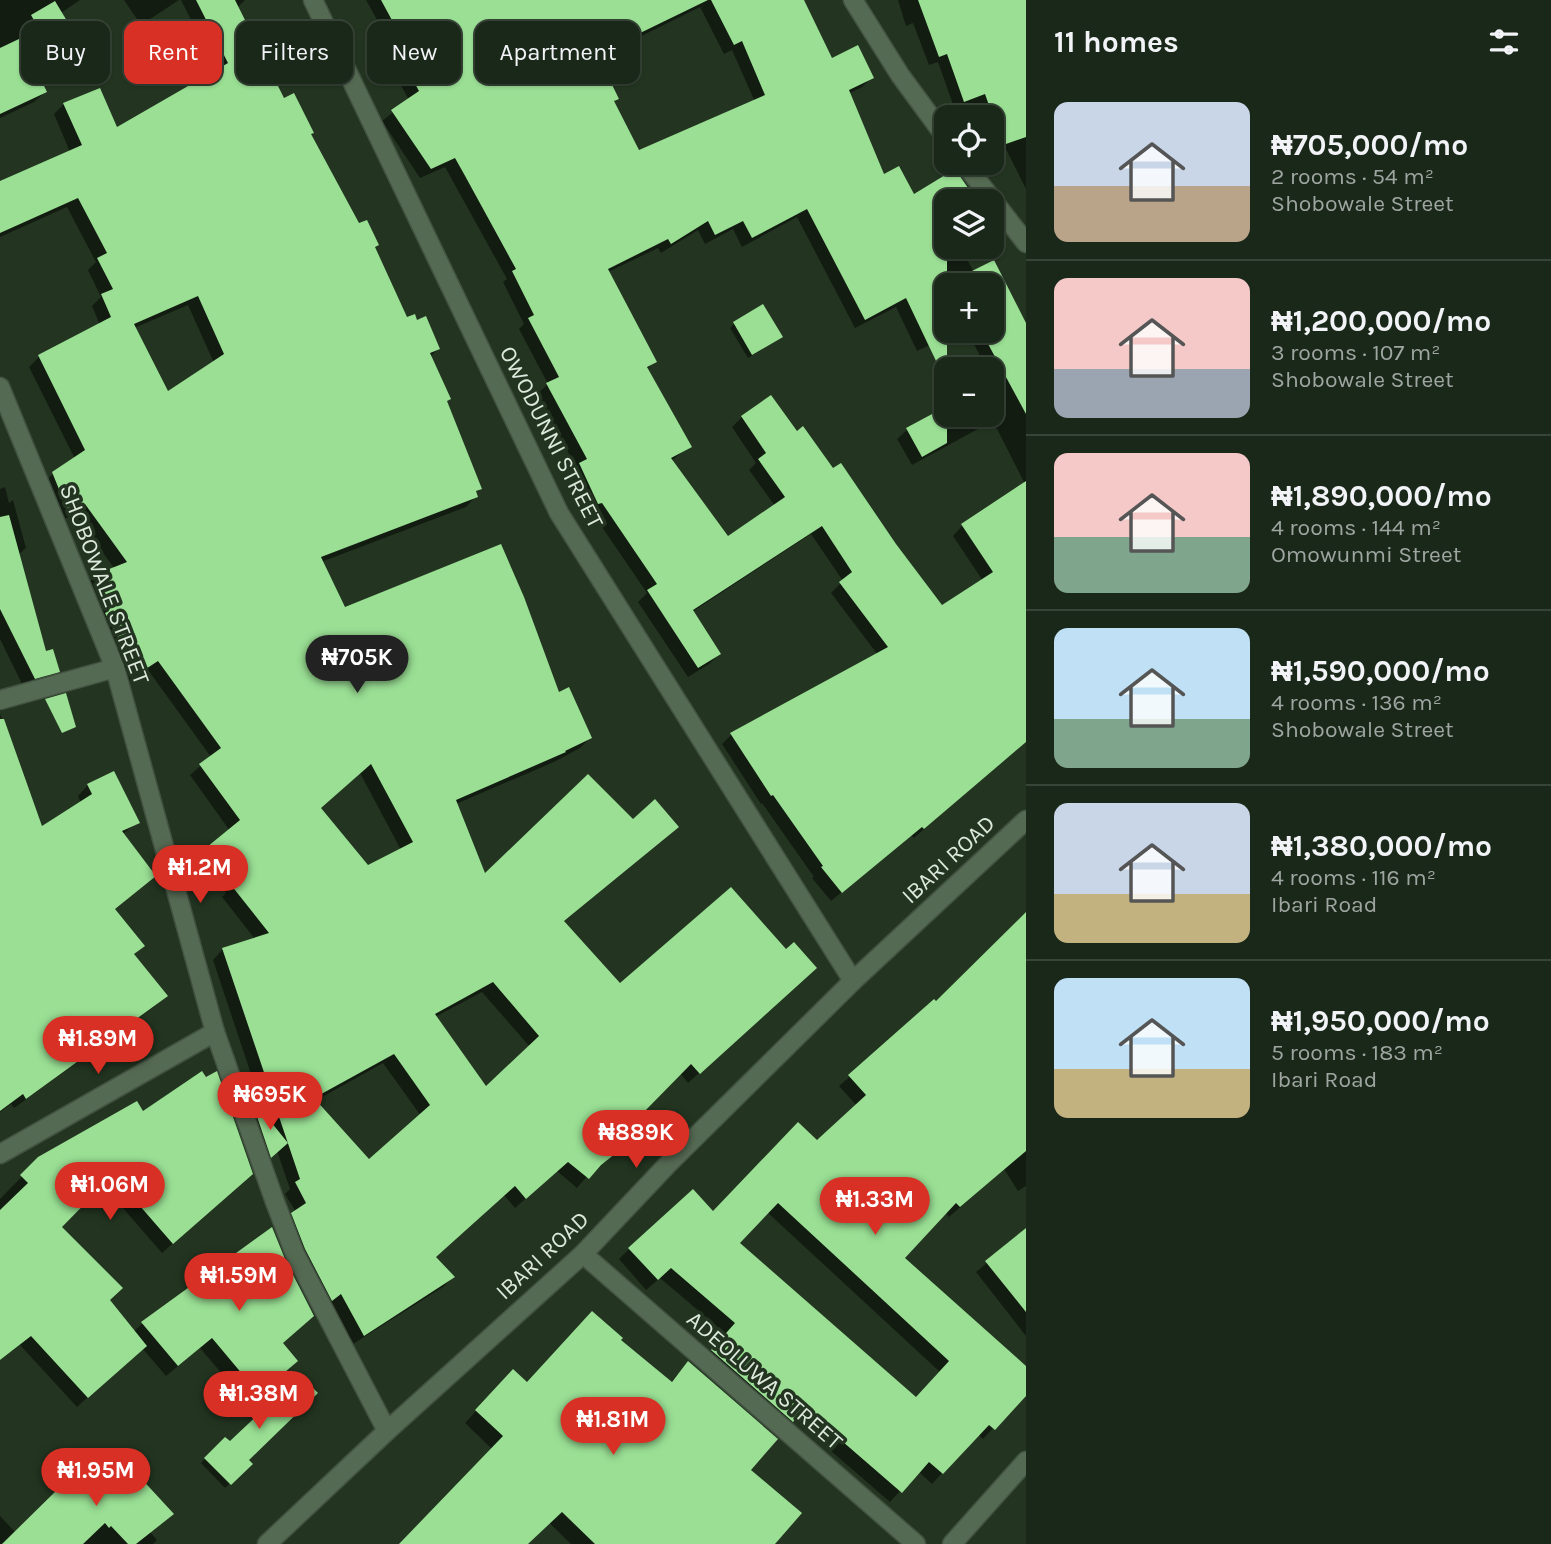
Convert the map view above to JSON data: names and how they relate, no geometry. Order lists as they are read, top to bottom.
{
  "streets": {
    "street": [
      "OWODUNNI STREET",
      "SHOBOWALE STREET",
      "IBARI ROAD",
      "ADEOLUWA STREET"
    ]
  },
  "crossings": [
    ["OWODUNNI STREET", "IBARI ROAD"],
    ["SHOBOWALE STREET", "IBARI ROAD"],
    ["IBARI ROAD", "ADEOLUWA STREET"]
  ],
  "page": {
    "heading": "11 homes",
    "chip": [
      "Buy",
      "Rent",
      "Filters",
      "New",
      "Apartment"
    ],
    "list": [
      {
        "name": "₦705,000/mo",
        "note": "2 rooms · 54 m² · Shobowale Street"
      },
      {
        "name": "₦1,200,000/mo",
        "note": "3 rooms · 107 m² · Shobowale Street"
      },
      {
        "name": "₦1,890,000/mo",
        "note": "4 rooms · 144 m² · Omowunmi Street"
      },
      {
        "name": "₦1,590,000/mo",
        "note": "4 rooms · 136 m² · Shobowale Street"
      },
      {
        "name": "₦1,380,000/mo",
        "note": "4 rooms · 116 m² · Ibari Road"
      },
      {
        "name": "₦1,950,000/mo",
        "note": "5 rooms · 183 m² · Ibari Road"
      }
    ],
    "map_buttons": ["+", "−"],
    "price": [
      "₦705K",
      "₦1.2M",
      "₦1.89M",
      "₦695K",
      "₦889K",
      "₦1.06M",
      "₦1.33M",
      "₦1.59M",
      "₦1.38M",
      "₦1.81M",
      "₦1.95M"
    ]
  }
}
